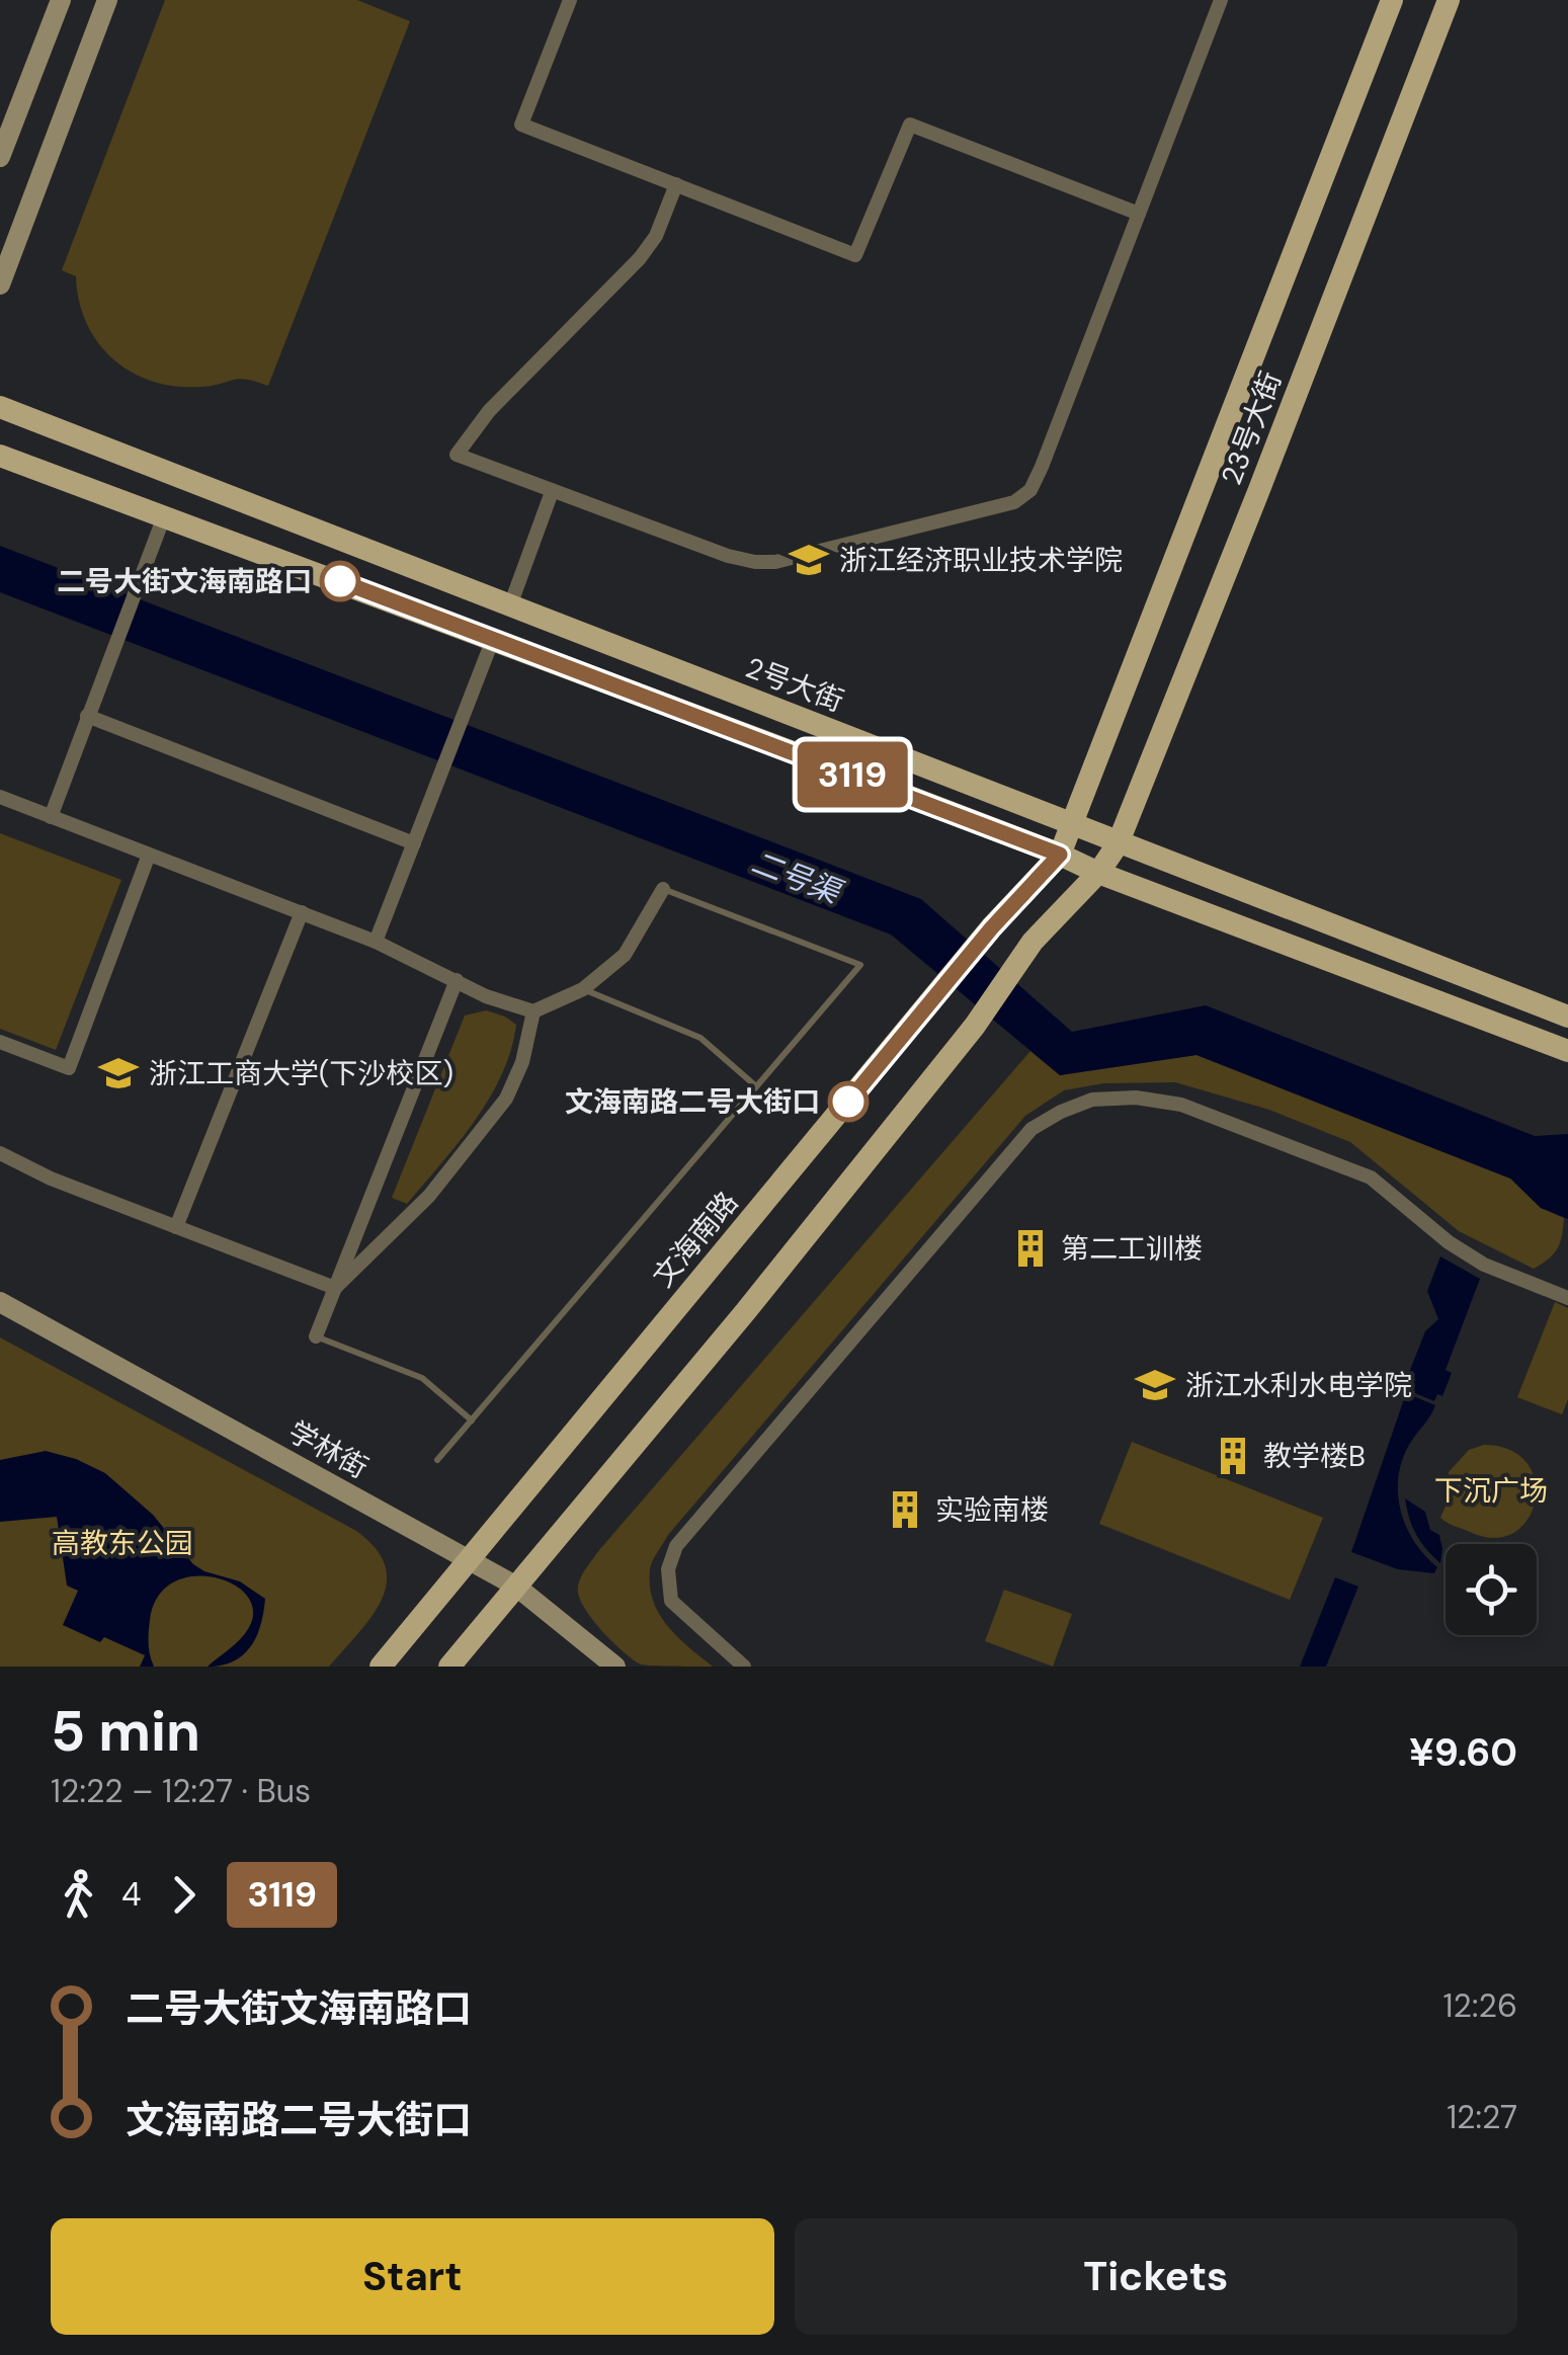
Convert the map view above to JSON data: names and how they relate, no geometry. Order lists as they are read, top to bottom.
{
  "streets": {
    "main road": [
      "23号大街",
      "2号大街",
      "文海南路",
      "学林街"
    ]
  },
  "crossings": [
    ["23号大街", "2号大街"],
    ["23号大街", "文海南路"],
    ["文海南路", "学林街"]
  ],
  "water": ["二号渠"],
  "parks": ["下沉广场", "高教东公园"],
  "places": {
    "school or university": ["浙江经济职业技术学院", "浙江工商大学(下沙校区)", "浙江水利水电学院"],
    "other": ["二号大街文海南路口", "文海南路二号大街口"],
    "building": ["第二工训楼", "教学楼B", "实验南楼"]
  },
  "lines": ["bus line 3119"],
  "page": {
    "on_map": "3119",
    "heading": ["5 min", "12:22 – 12:27 · Bus", "¥9.60"],
    "legs": ["4", "3119"],
    "list": [
      {
        "name": "二号大街文海南路口",
        "value": "12:26"
      },
      {
        "name": "文海南路二号大街口",
        "value": "12:27"
      }
    ],
    "buttons": ["Start", "Tickets"]
  }
}
